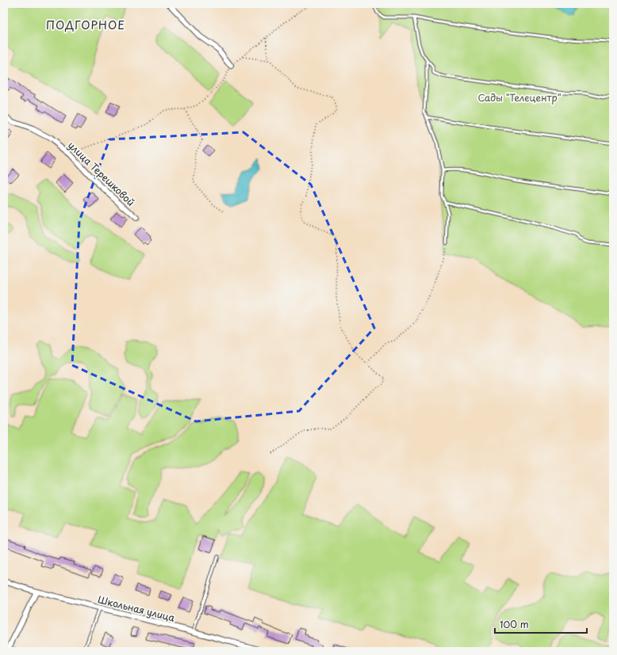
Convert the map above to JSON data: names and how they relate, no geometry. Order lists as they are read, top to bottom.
{
  "streets": {
    "street": ["улица Терешковой", "Школьная улица"]
  },
  "districts": ["ПОДГОРНОЕ"],
  "parks": ["Сады \"Телецентр\""],
  "scale_bar": "100 m"
}
